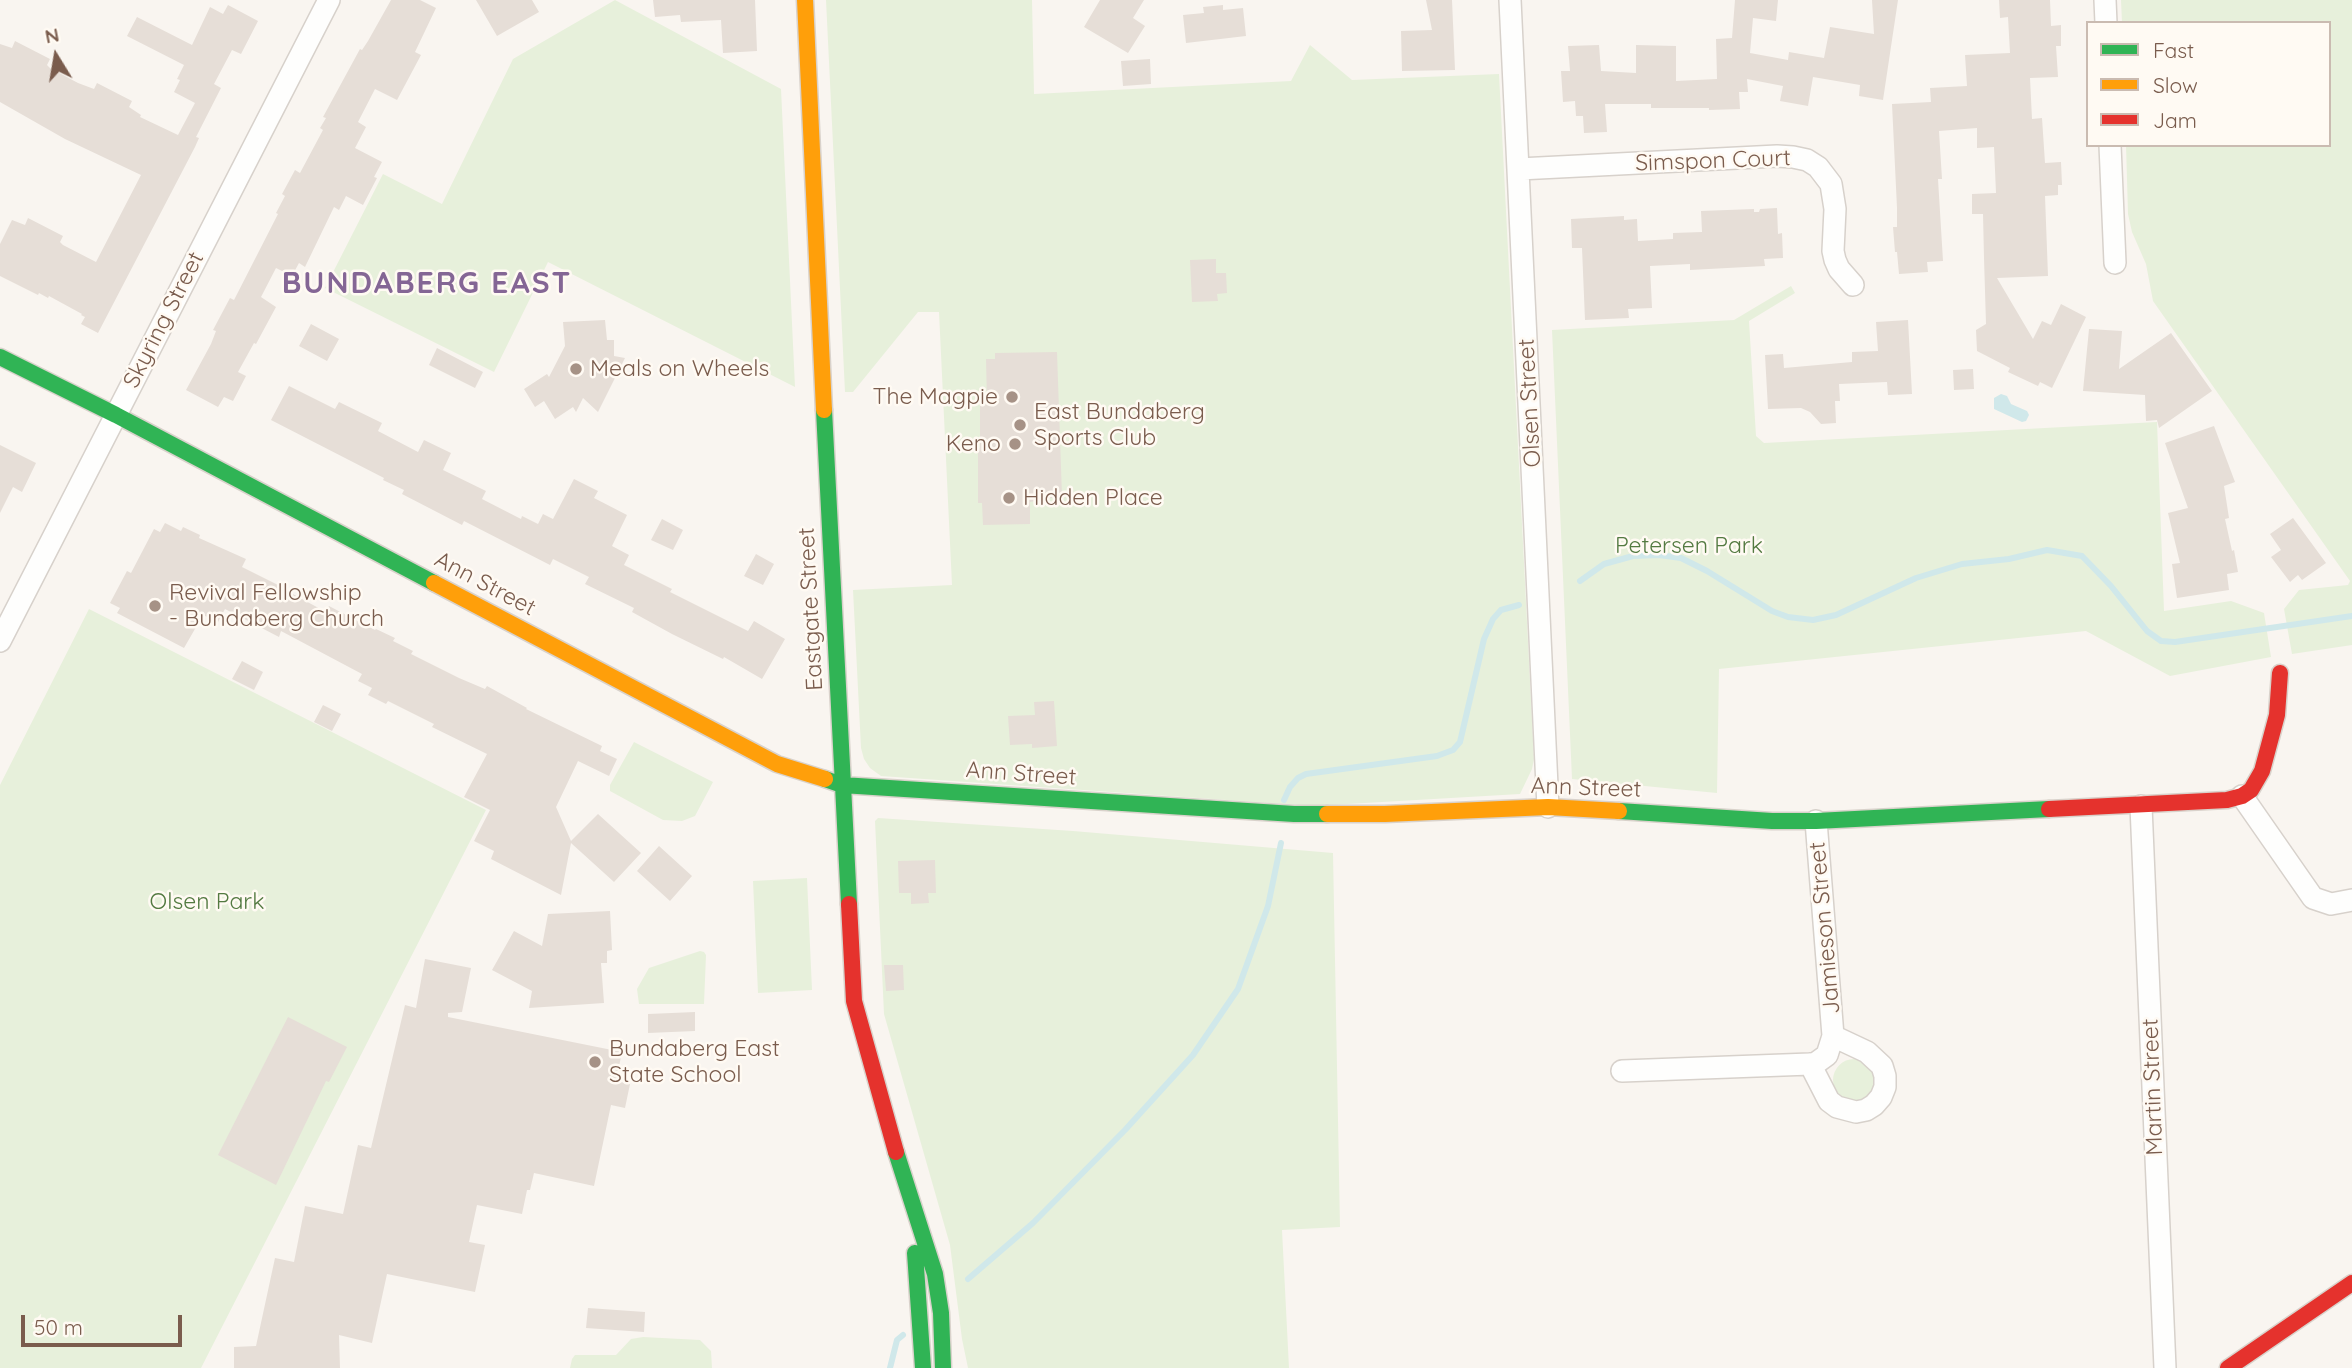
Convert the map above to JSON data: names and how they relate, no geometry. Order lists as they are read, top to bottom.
{
  "streets": {
    "street": [
      "Simspon Court",
      "Skyring Street",
      "Olsen Street",
      "Ann Street",
      "Eastgate Street",
      "Jamieson Street",
      "Martin Street"
    ]
  },
  "crossings": [
    ["Simspon Court", "Olsen Street"],
    ["Skyring Street", "Ann Street"],
    ["Olsen Street", "Ann Street"],
    ["Ann Street", "Eastgate Street"],
    ["Ann Street", "Jamieson Street"],
    ["Ann Street", "Martin Street"]
  ],
  "districts": ["BUNDABERG EAST"],
  "parks": ["Petersen Park", "Olsen Park"],
  "places": [
    "Meals on Wheels",
    "The Magpie",
    "East Bundaberg Sports Club",
    "Keno",
    "Hidden Place",
    "Revival Fellowship - Bundaberg Church",
    "Bundaberg East State School"
  ],
  "legend": ["Fast", "Slow", "Jam"],
  "scale_bar": "50 m",
  "north": "top"
}
